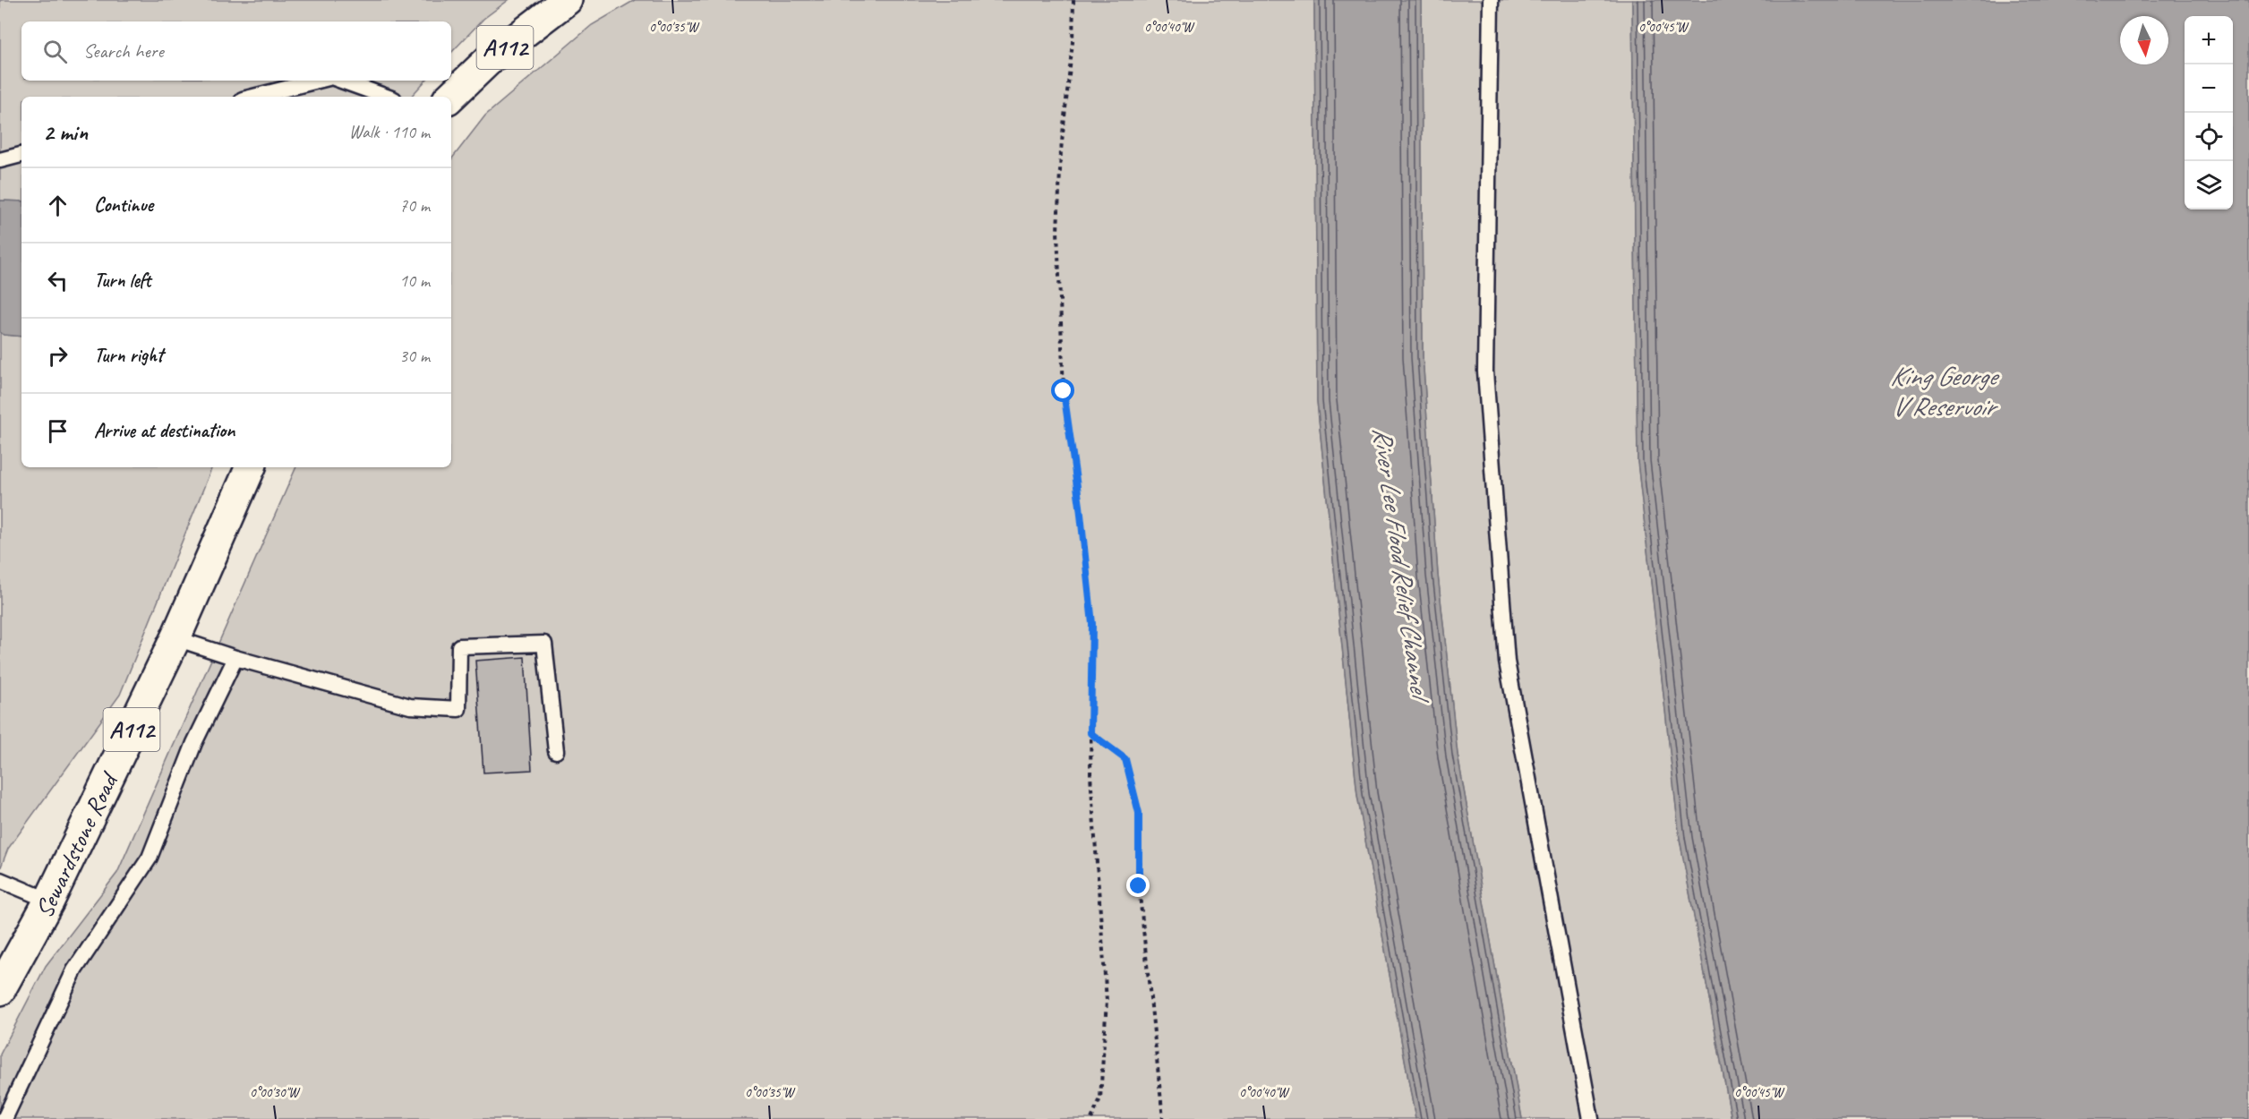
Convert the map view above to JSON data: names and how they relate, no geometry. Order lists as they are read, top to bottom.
{
  "streets": {
    "main road": ["A112", "Sewardstone Road"]
  },
  "water": ["King George V Reservoir", "River Lee Flood Relief Channel"],
  "north": "bottom",
  "page": {
    "map_buttons": ["+", "−"],
    "search": "Search here",
    "heading": ["2 min", "Walk · 110 m"],
    "list": [
      ["Continue", "70 m"],
      ["Turn left", "10 m"],
      ["Turn right", "30 m"],
      "Arrive at destination"
    ]
  },
  "coordinates": [
    "0°00'35\"W",
    "0°00'40\"W",
    "0°00'45\"W",
    "0°00'30\"W"
  ]
}
